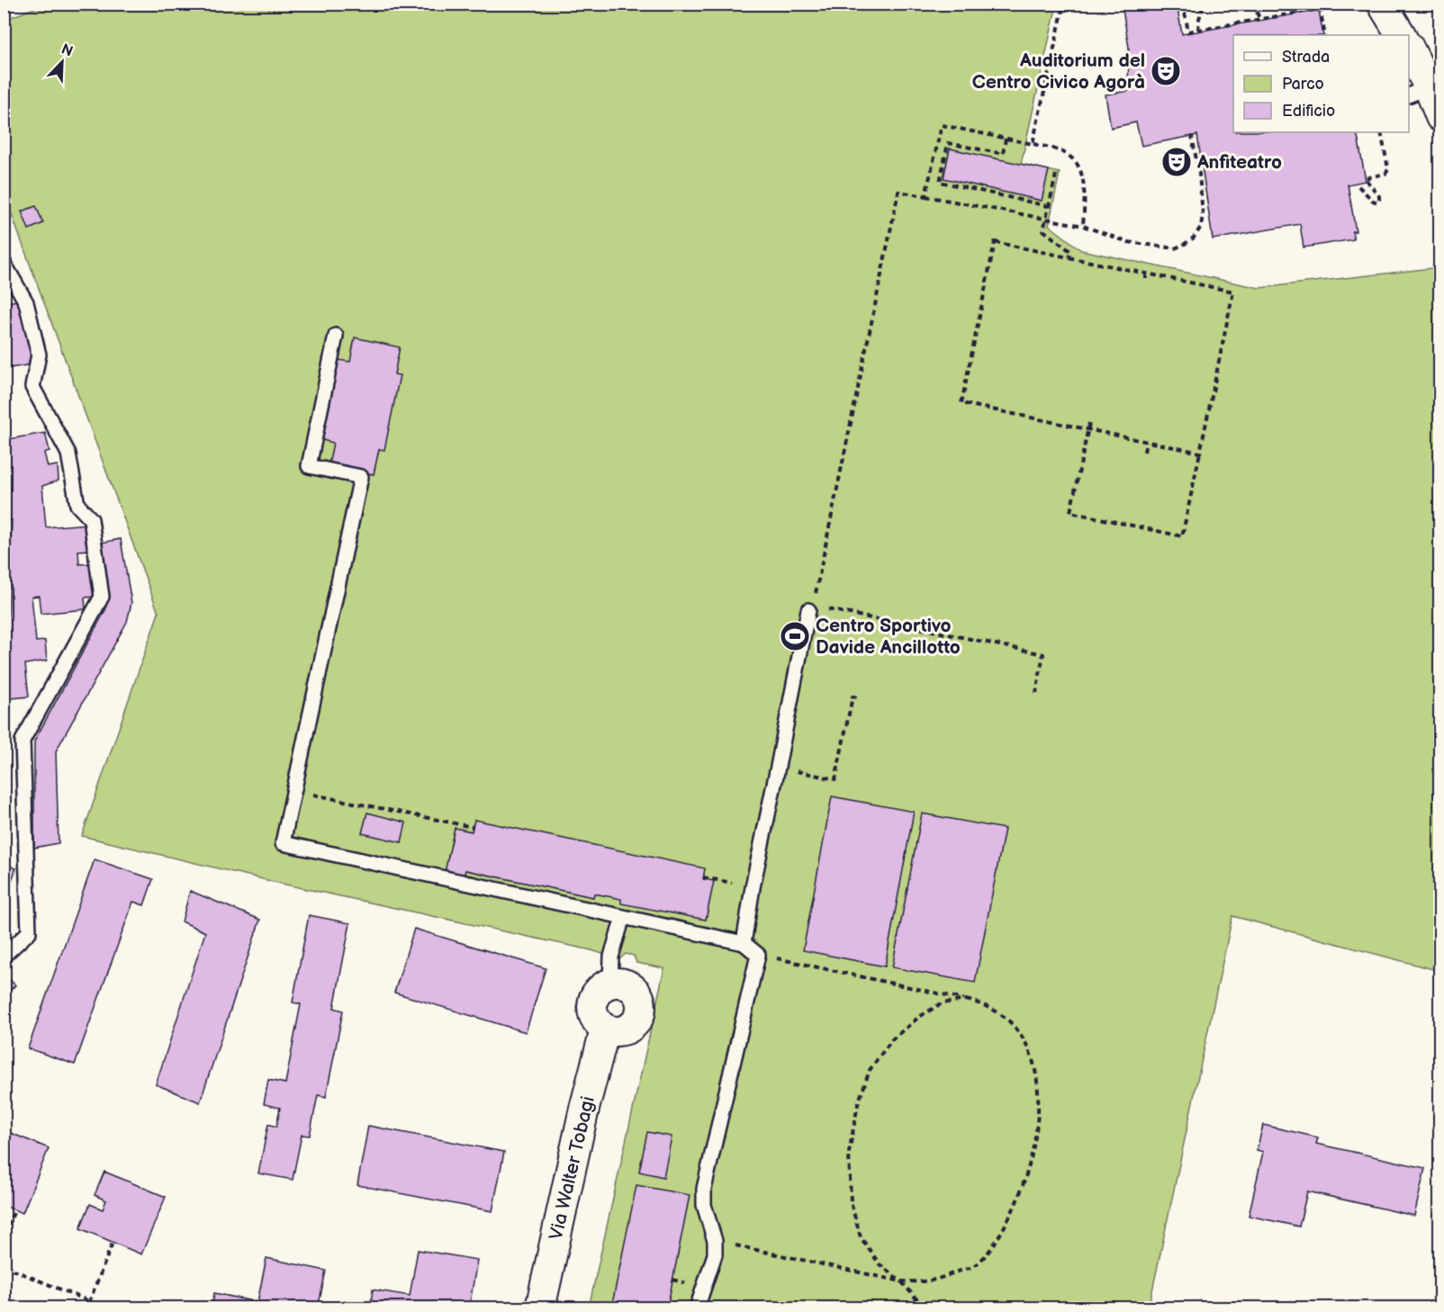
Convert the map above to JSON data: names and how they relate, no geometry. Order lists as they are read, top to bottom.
{
  "streets": {
    "street": ["Via Walter Tobagi"]
  },
  "places": {
    "theatre": ["Auditorium del Centro Civico Agorà", "Anfiteatro"],
    "sports": ["Centro Sportivo Davide Ancillotto"]
  },
  "legend": ["Strada", "Parco", "Edificio"],
  "north": "top right"
}
